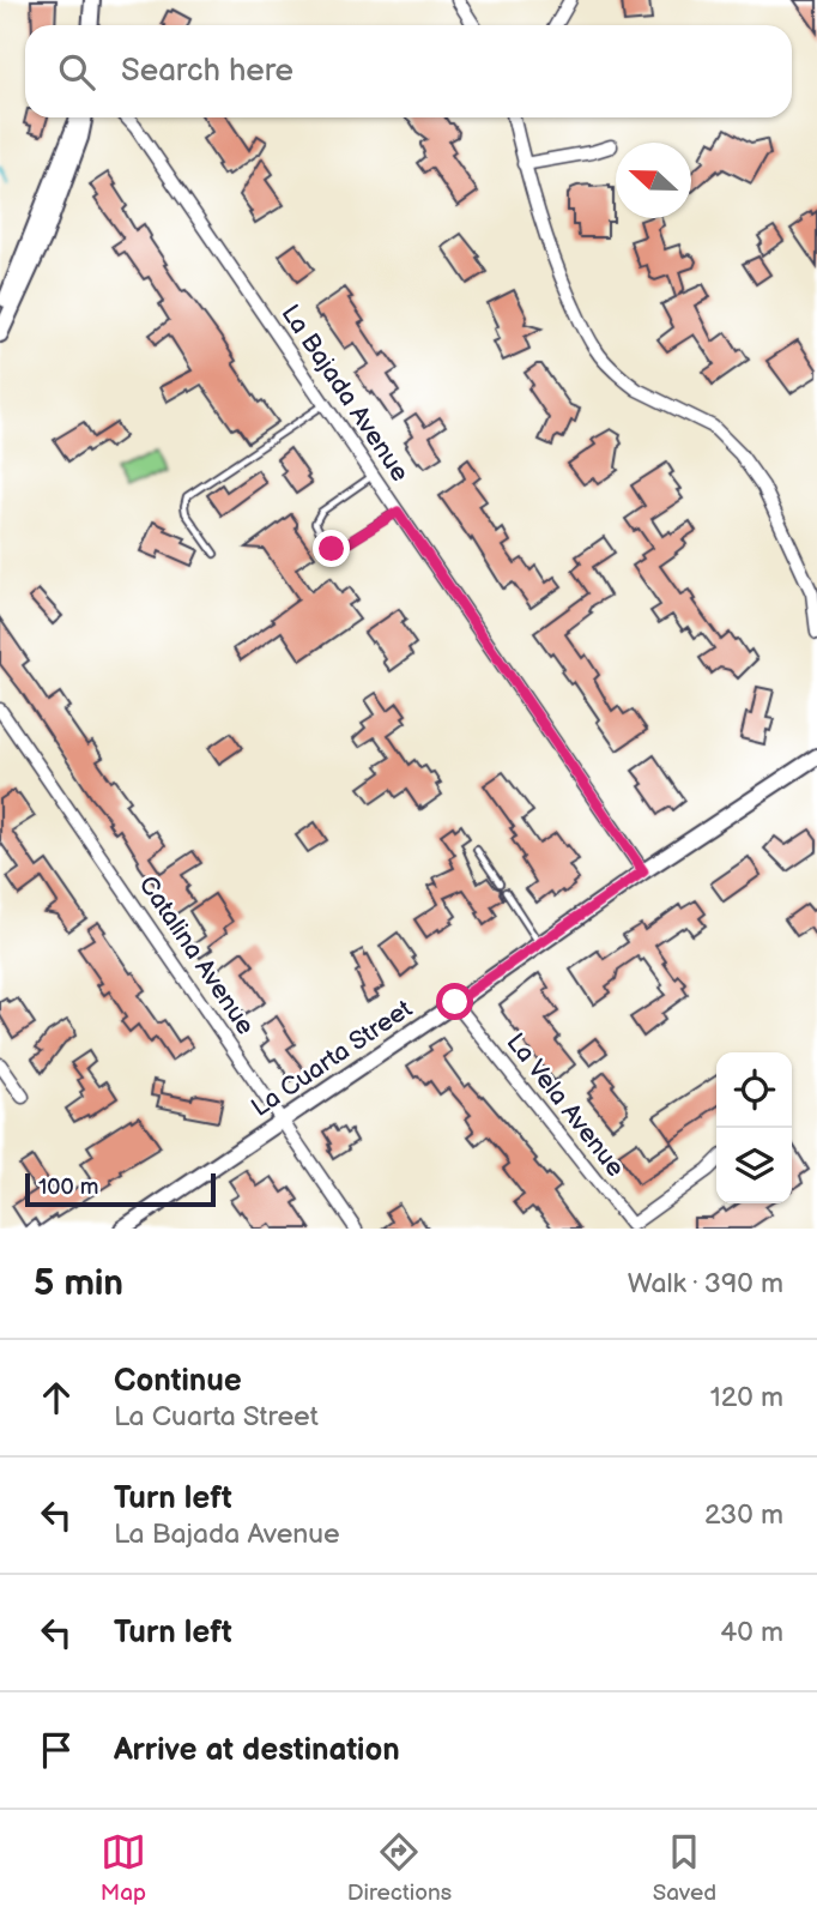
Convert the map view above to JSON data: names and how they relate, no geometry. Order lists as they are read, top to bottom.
{
  "streets": {
    "street": [
      "La Bajada Avenue",
      "Catalina Avenue",
      "La Cuarta Street",
      "La Vela Avenue"
    ]
  },
  "crossings": [
    ["La Bajada Avenue", "La Cuarta Street"],
    ["Catalina Avenue", "La Cuarta Street"],
    ["La Cuarta Street", "La Vela Avenue"]
  ],
  "scale_bar": "100 m",
  "north": "left",
  "page": {
    "search": "Search here",
    "scale": "100 m",
    "heading": ["5 min", "Walk · 390 m"],
    "list": [
      ["Continue", "La Cuarta Street", "120 m"],
      ["Turn left", "La Bajada Avenue", "230 m"],
      ["Turn left", "40 m"],
      "Arrive at destination"
    ],
    "nav": ["Map", "Directions", "Saved"]
  }
}
